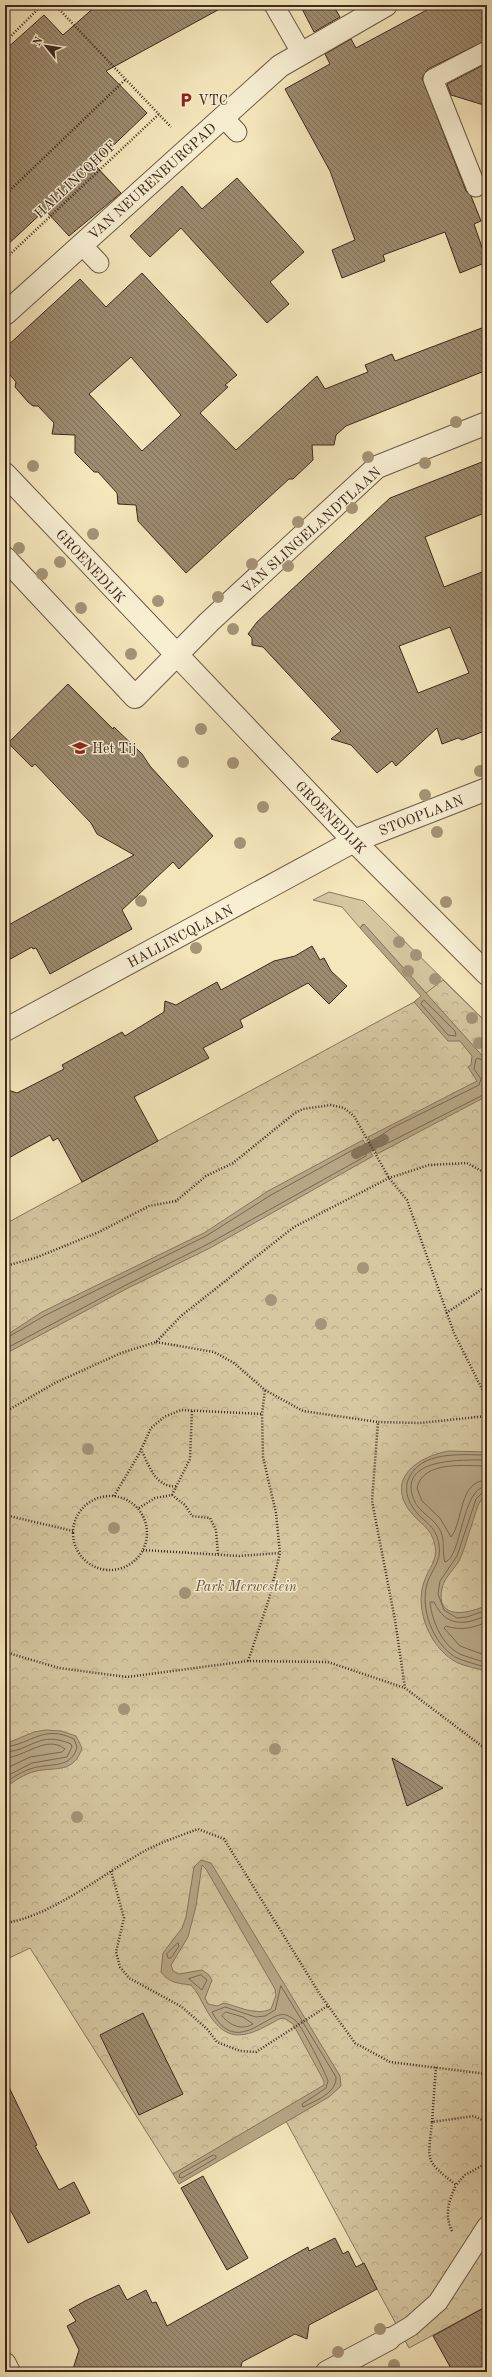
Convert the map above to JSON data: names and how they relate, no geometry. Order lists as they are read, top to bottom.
{
  "streets": {
    "street": [
      "VAN NEURENBURGPAD",
      "VAN SLINGELANDTLAAN",
      "GROENEDIJK",
      "STOOPLAAN",
      "HALLINCQLAAN"
    ],
    "path": ["HALLINCQHOF"]
  },
  "crossings": [
    ["VAN SLINGELANDTLAAN", "GROENEDIJK"],
    ["GROENEDIJK", "STOOPLAAN"],
    ["GROENEDIJK", "HALLINCQLAAN"],
    ["STOOPLAAN", "HALLINCQLAAN"]
  ],
  "parks": ["Park Merwestein"],
  "places": {
    "parking": ["VTC"],
    "school or university": ["Het Tij"]
  },
  "north": "top left"
}
